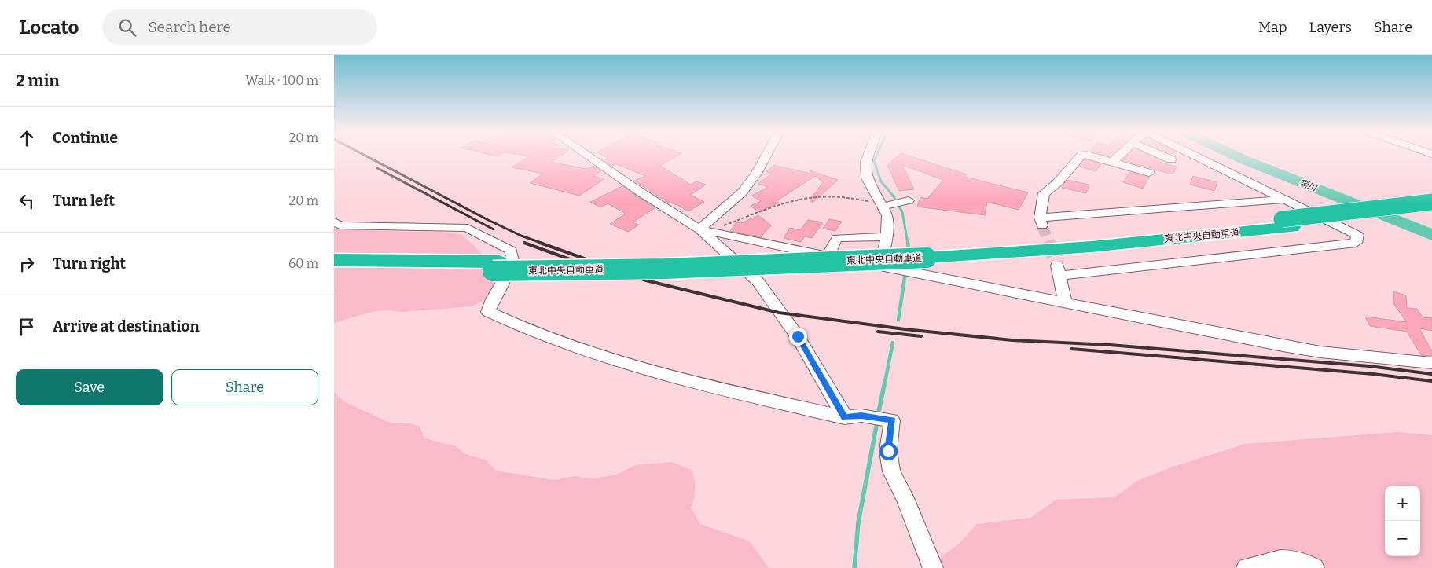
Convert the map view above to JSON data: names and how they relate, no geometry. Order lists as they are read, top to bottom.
{
  "streets": {
    "highway": ["東北中央自動車道"]
  },
  "water": ["須川"],
  "page": {
    "header": "Locato",
    "search": "Search here",
    "nav": ["Map", "Layers", "Share"],
    "heading": ["2 min", "Walk · 100 m"],
    "list": [
      ["Continue", "20 m"],
      ["Turn left", "20 m"],
      ["Turn right", "60 m"],
      "Arrive at destination"
    ],
    "buttons": ["Save", "Share"],
    "map_buttons": ["+", "−"]
  }
}
